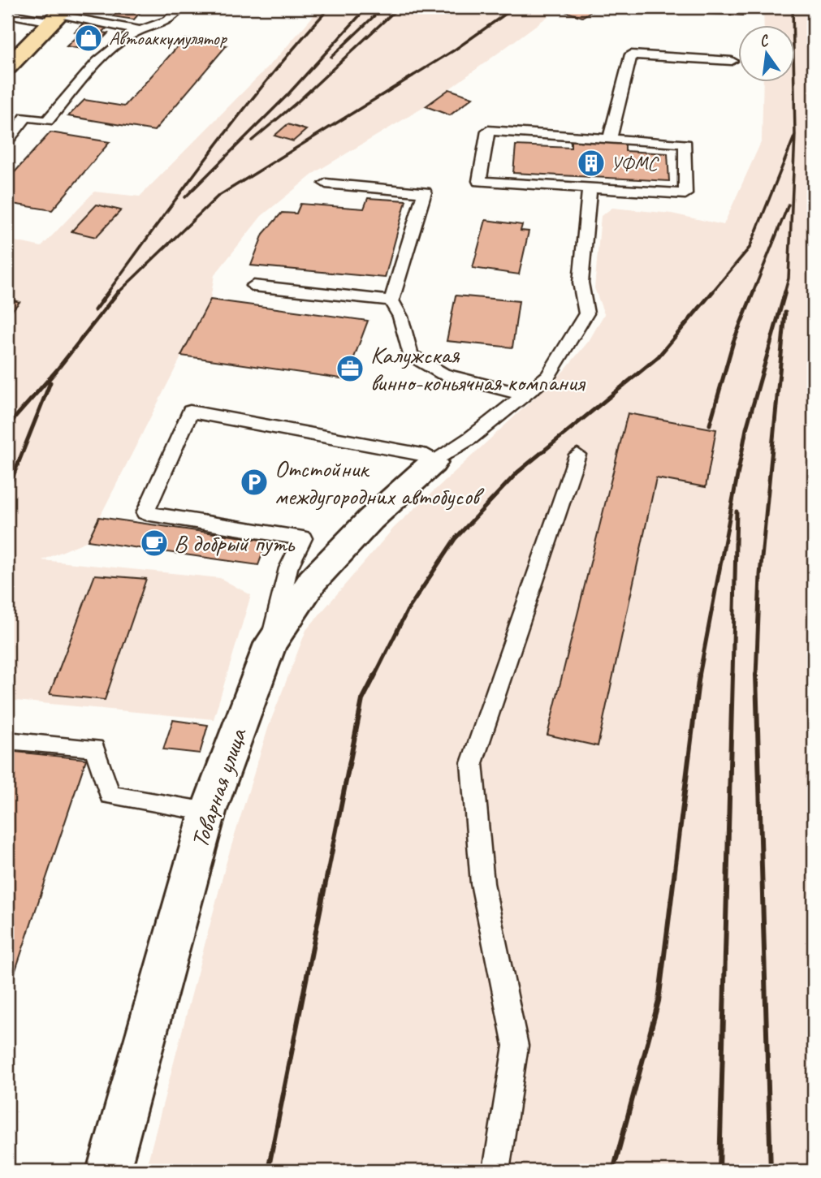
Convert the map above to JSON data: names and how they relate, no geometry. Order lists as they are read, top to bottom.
{
  "streets": {
    "street": ["Товарная улица"]
  },
  "places": {
    "shop": ["Автоаккумулятор"],
    "building": ["УФМС"],
    "office": ["Калужская винно-коньячная компания"],
    "parking": ["Отстойник междугородних автобусов"],
    "cafe": ["В добрый путь"]
  },
  "north": "top"
}
